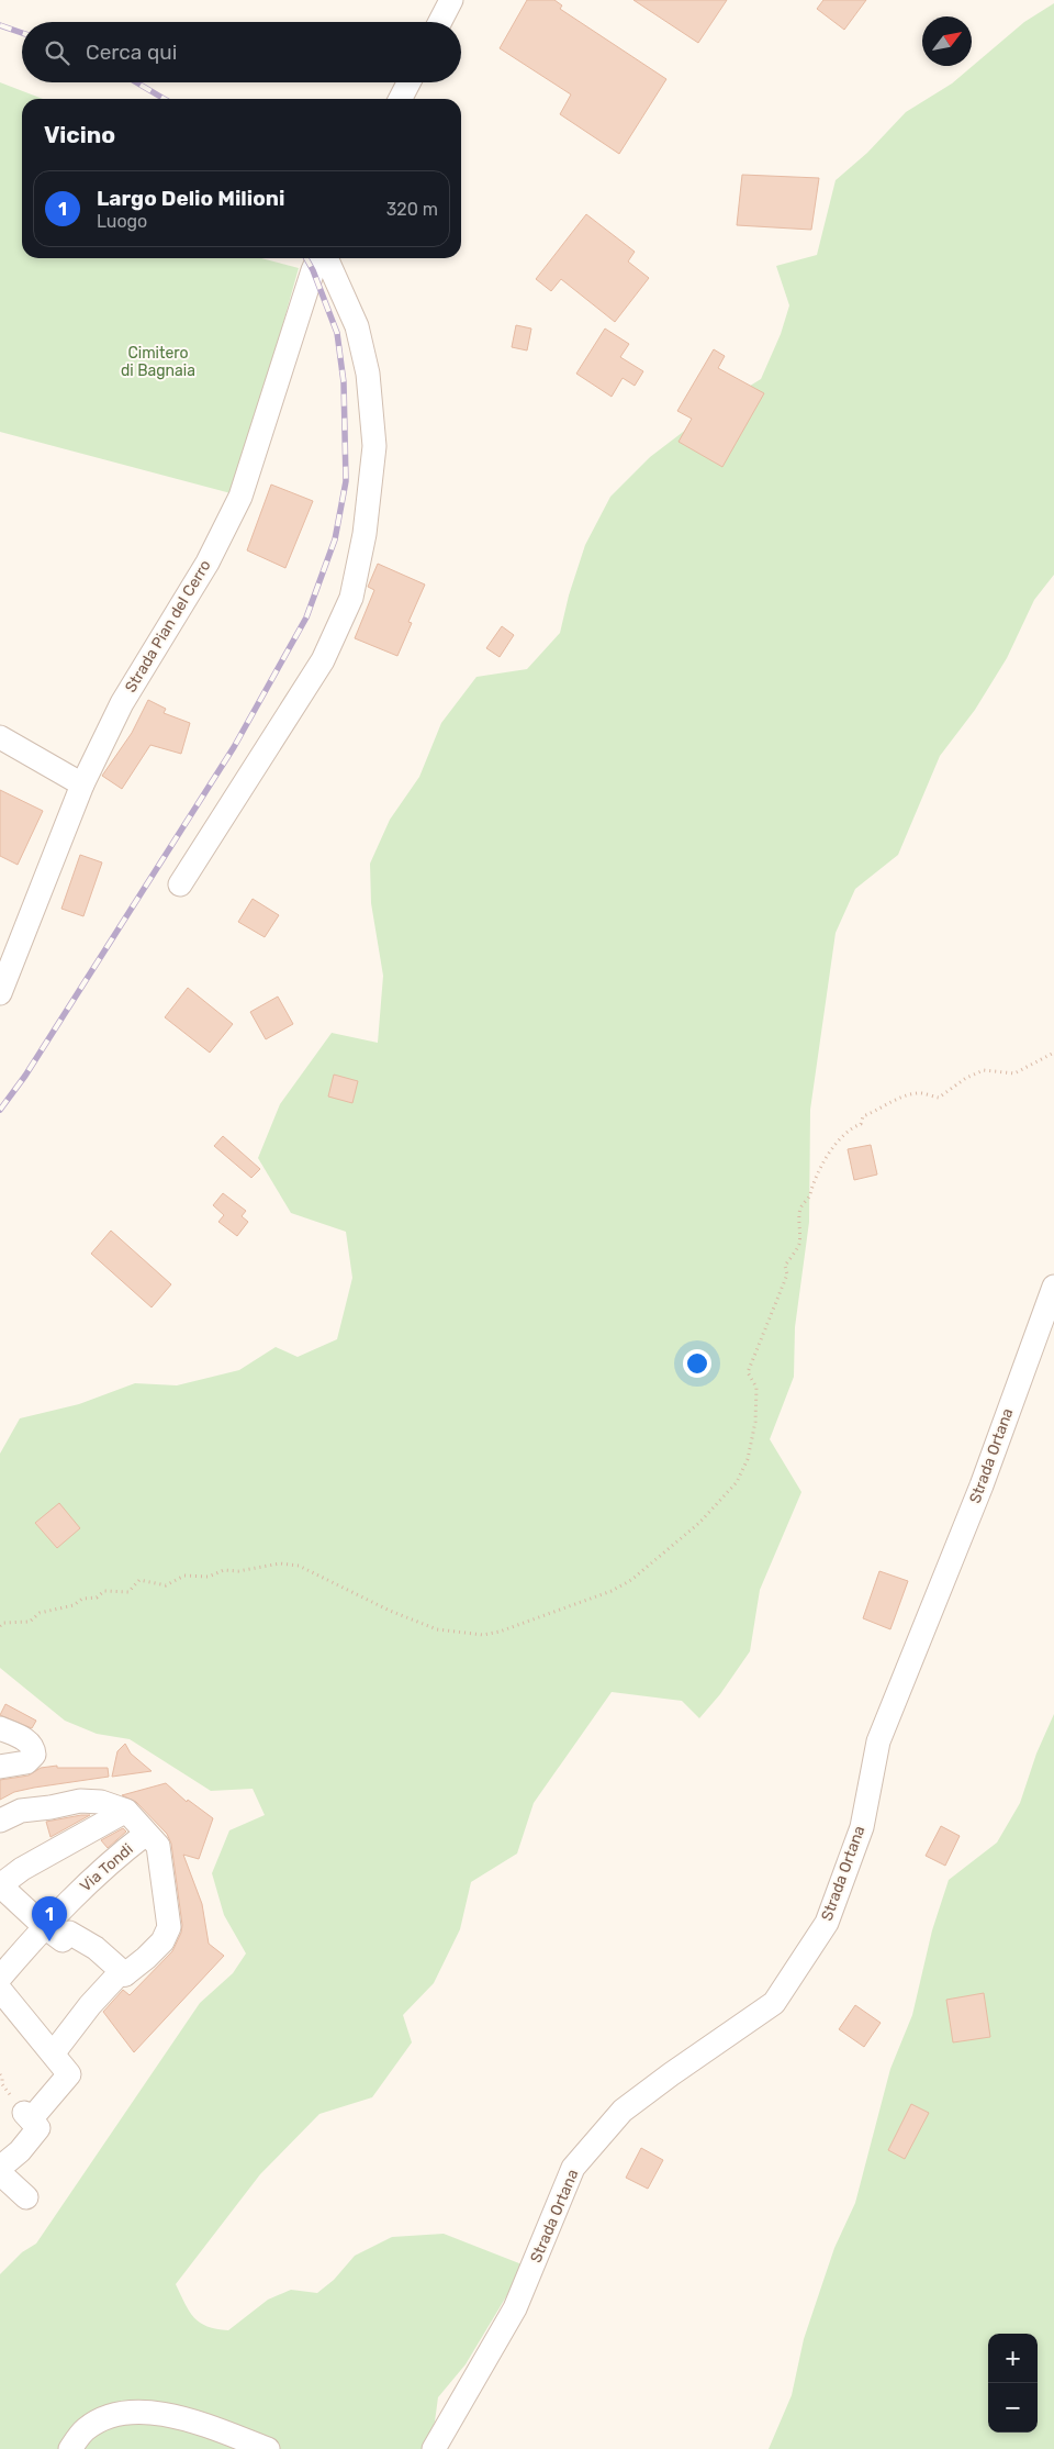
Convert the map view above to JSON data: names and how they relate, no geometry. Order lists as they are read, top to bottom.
{
  "streets": {
    "street": ["Strada Pian del Cerro", "Strada Ortana", "Via Tondi"]
  },
  "parks": ["Cimitero di Bagnaia"],
  "north": "top right",
  "page": {
    "search": "Cerca qui",
    "heading": "Vicino",
    "list": [
      {
        "mark": "1",
        "name": "Largo Delio Milioni",
        "note": "Luogo",
        "value": "320 m"
      }
    ],
    "pins": "1",
    "map_buttons": ["+", "−"]
  }
}
